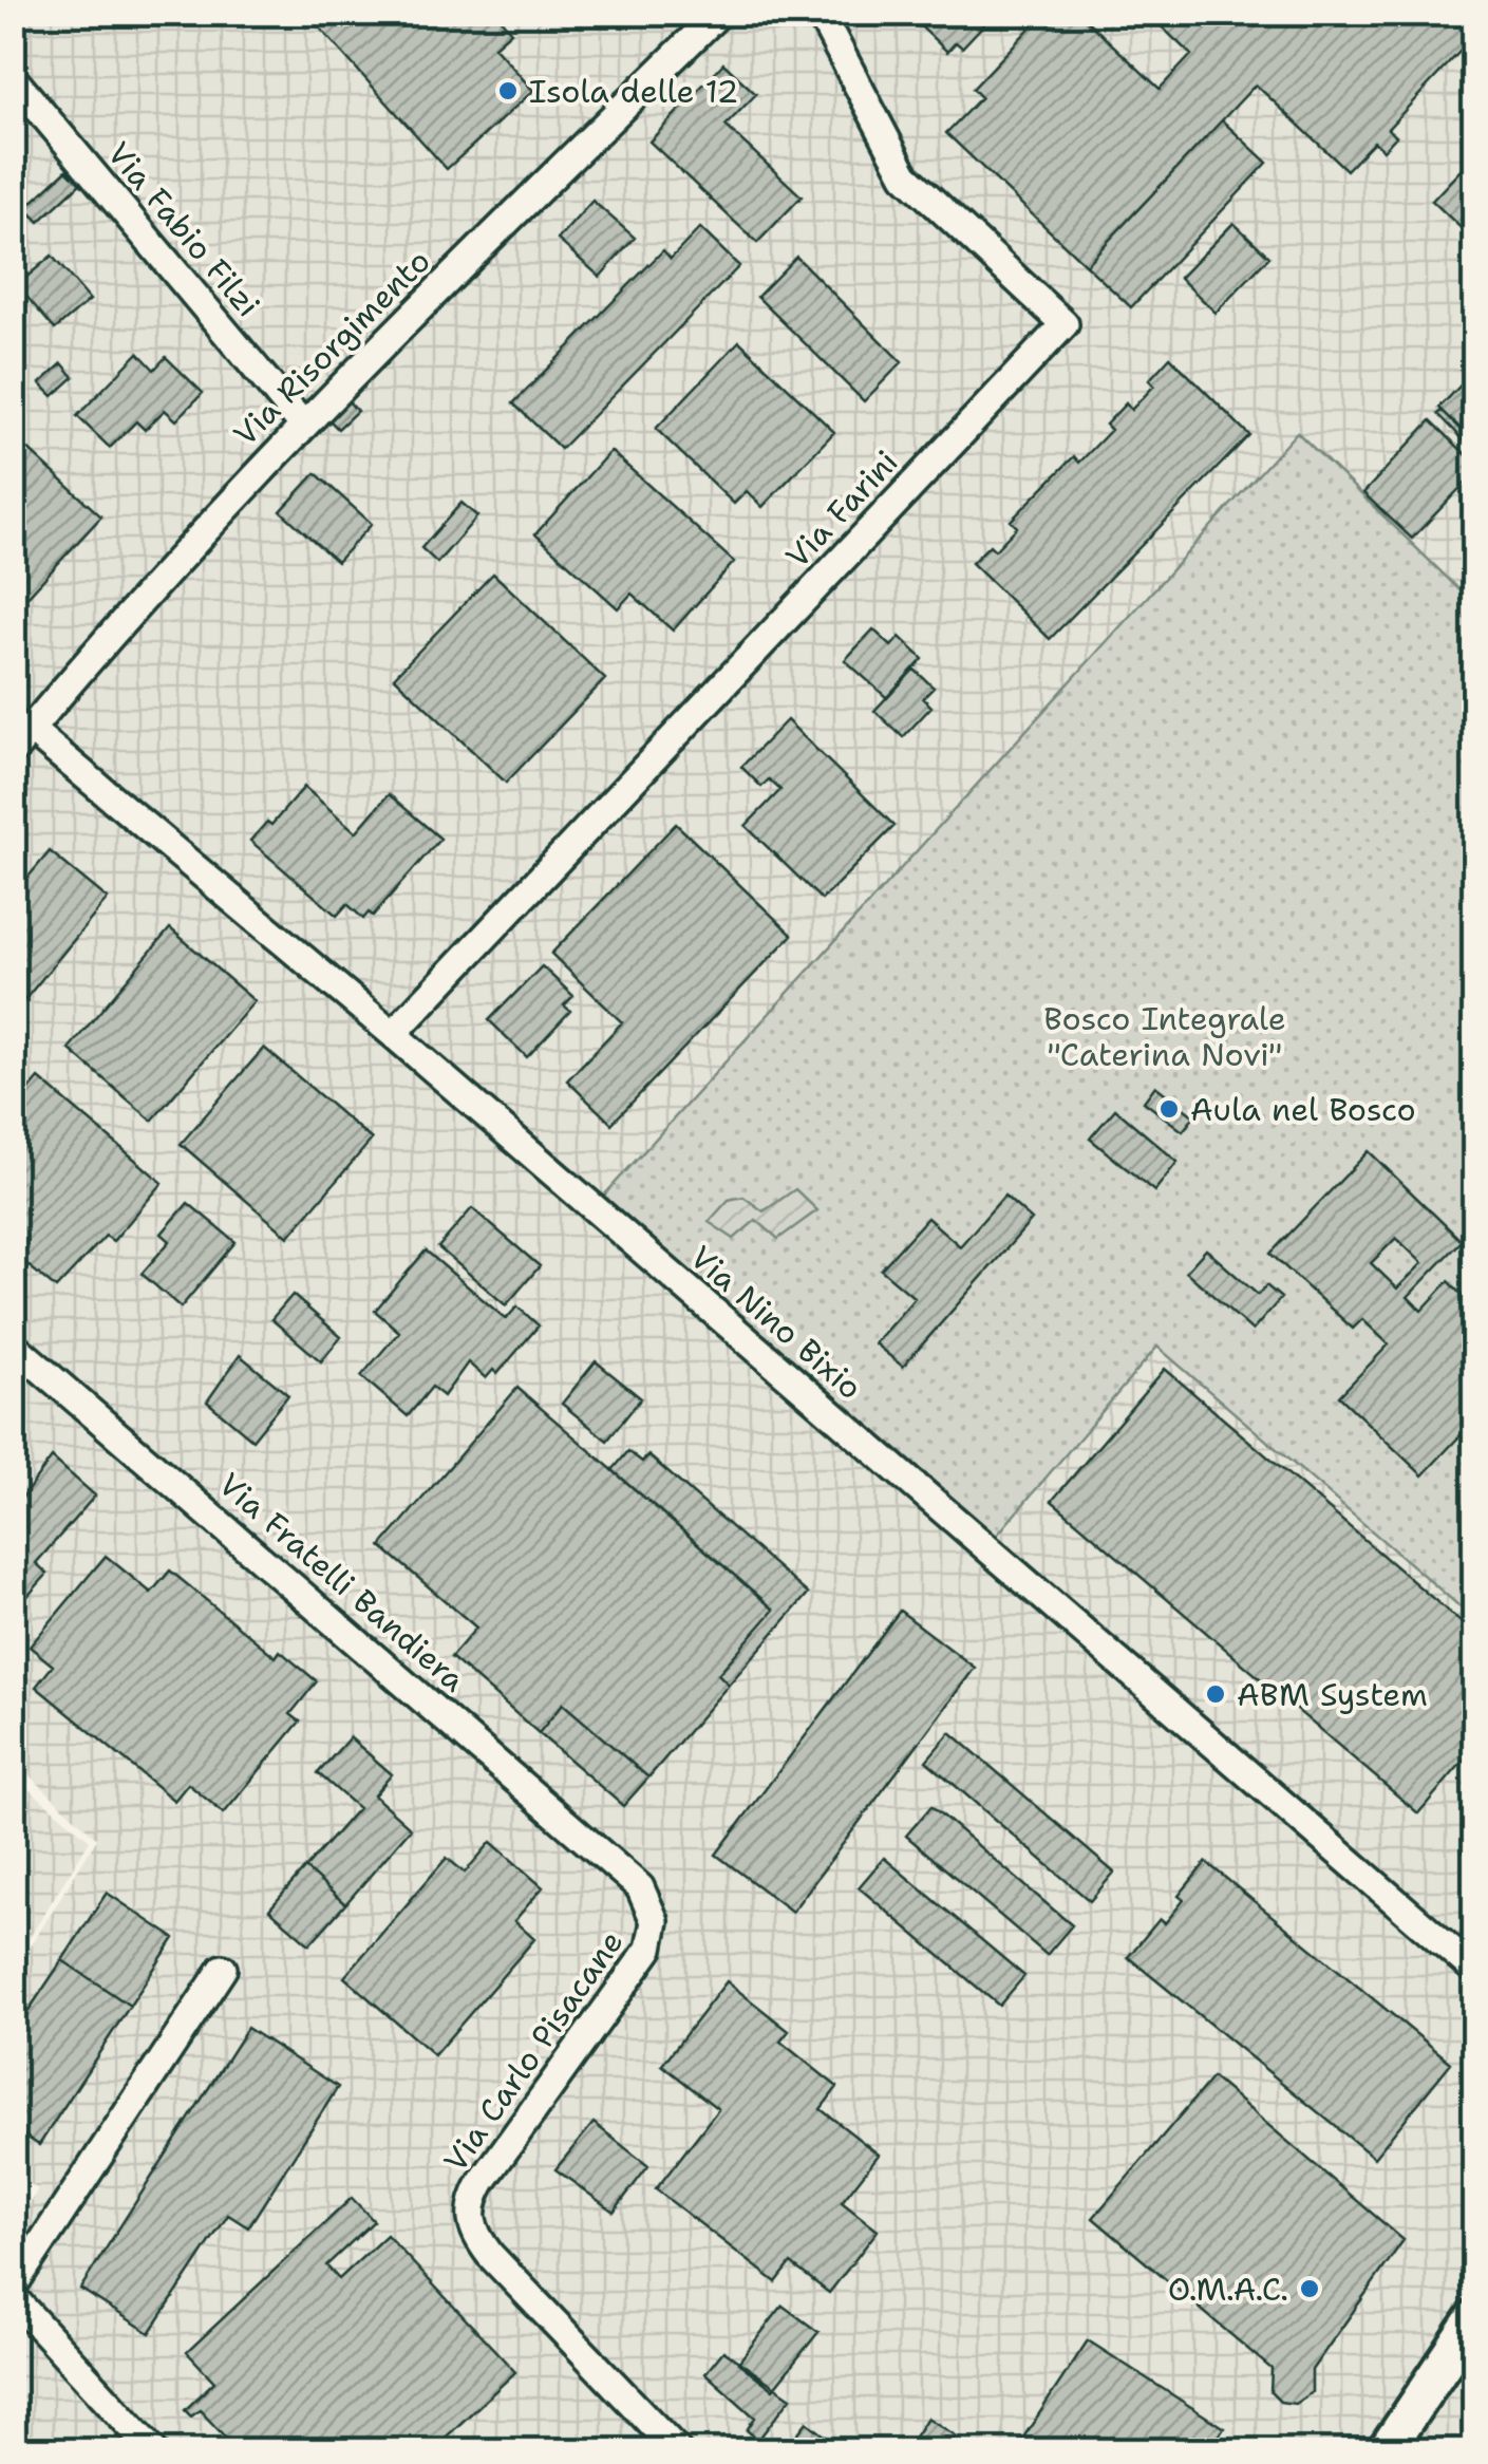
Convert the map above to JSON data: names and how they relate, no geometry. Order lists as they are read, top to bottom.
{
  "streets": {
    "street": [
      "Via Fabio Filzi",
      "Via Risorgimento",
      "Via Farini",
      "Via Nino Bixio",
      "Via Fratelli Bandiera",
      "Via Carlo Pisacane"
    ]
  },
  "crossings": [
    ["Via Fabio Filzi", "Via Risorgimento"],
    ["Via Risorgimento", "Via Nino Bixio"],
    ["Via Farini", "Via Nino Bixio"],
    ["Via Fratelli Bandiera", "Via Carlo Pisacane"]
  ],
  "parks": ["Bosco Integrale \"Caterina Novi\""],
  "places": [
    "Isola delle 12",
    "Aula nel Bosco",
    "ABM System",
    "O.M.A.C."
  ]
}
